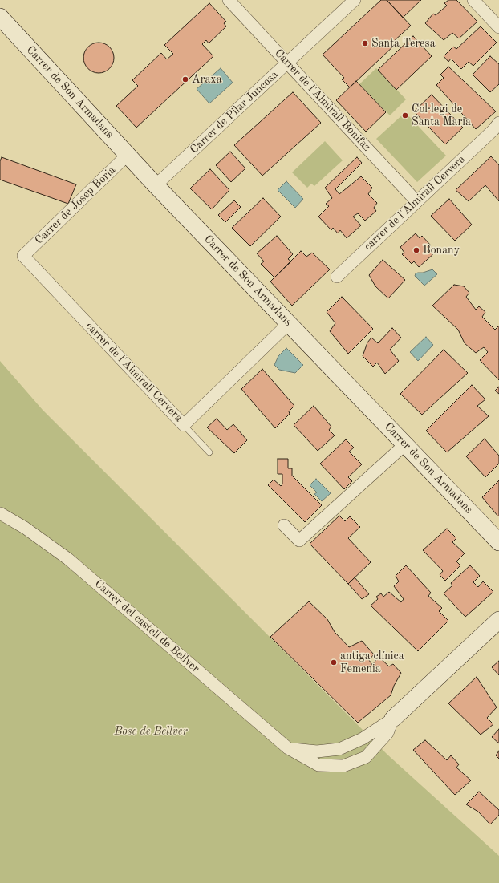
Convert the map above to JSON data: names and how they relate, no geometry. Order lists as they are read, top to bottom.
{
  "streets": {
    "street": [
      "Carrer de Son Armadans",
      "Carrer de l'Almirall Bonifaz",
      "Carrer de Pilar Juncosa",
      "carrer de l'Almirall Cervera",
      "Carrer de Josep Boria",
      "Carrer del castell de Bellver"
    ]
  },
  "crossings": [
    ["Carrer de Son Armadans", "Carrer de Pilar Juncosa"],
    ["Carrer de Son Armadans", "carrer de l'Almirall Cervera"],
    ["Carrer de Son Armadans", "Carrer de Josep Boria"],
    ["Carrer de l'Almirall Bonifaz", "Carrer de Pilar Juncosa"],
    ["Carrer de l'Almirall Bonifaz", "carrer de l'Almirall Cervera"],
    ["carrer de l'Almirall Cervera", "Carrer de Josep Boria"]
  ],
  "parks": ["Bosc de Bellver"],
  "places": [
    "Santa Teresa",
    "Araxa",
    "Col·legi de Santa Maria",
    "Bonany",
    "antiga clínica Femenia"
  ]
}
